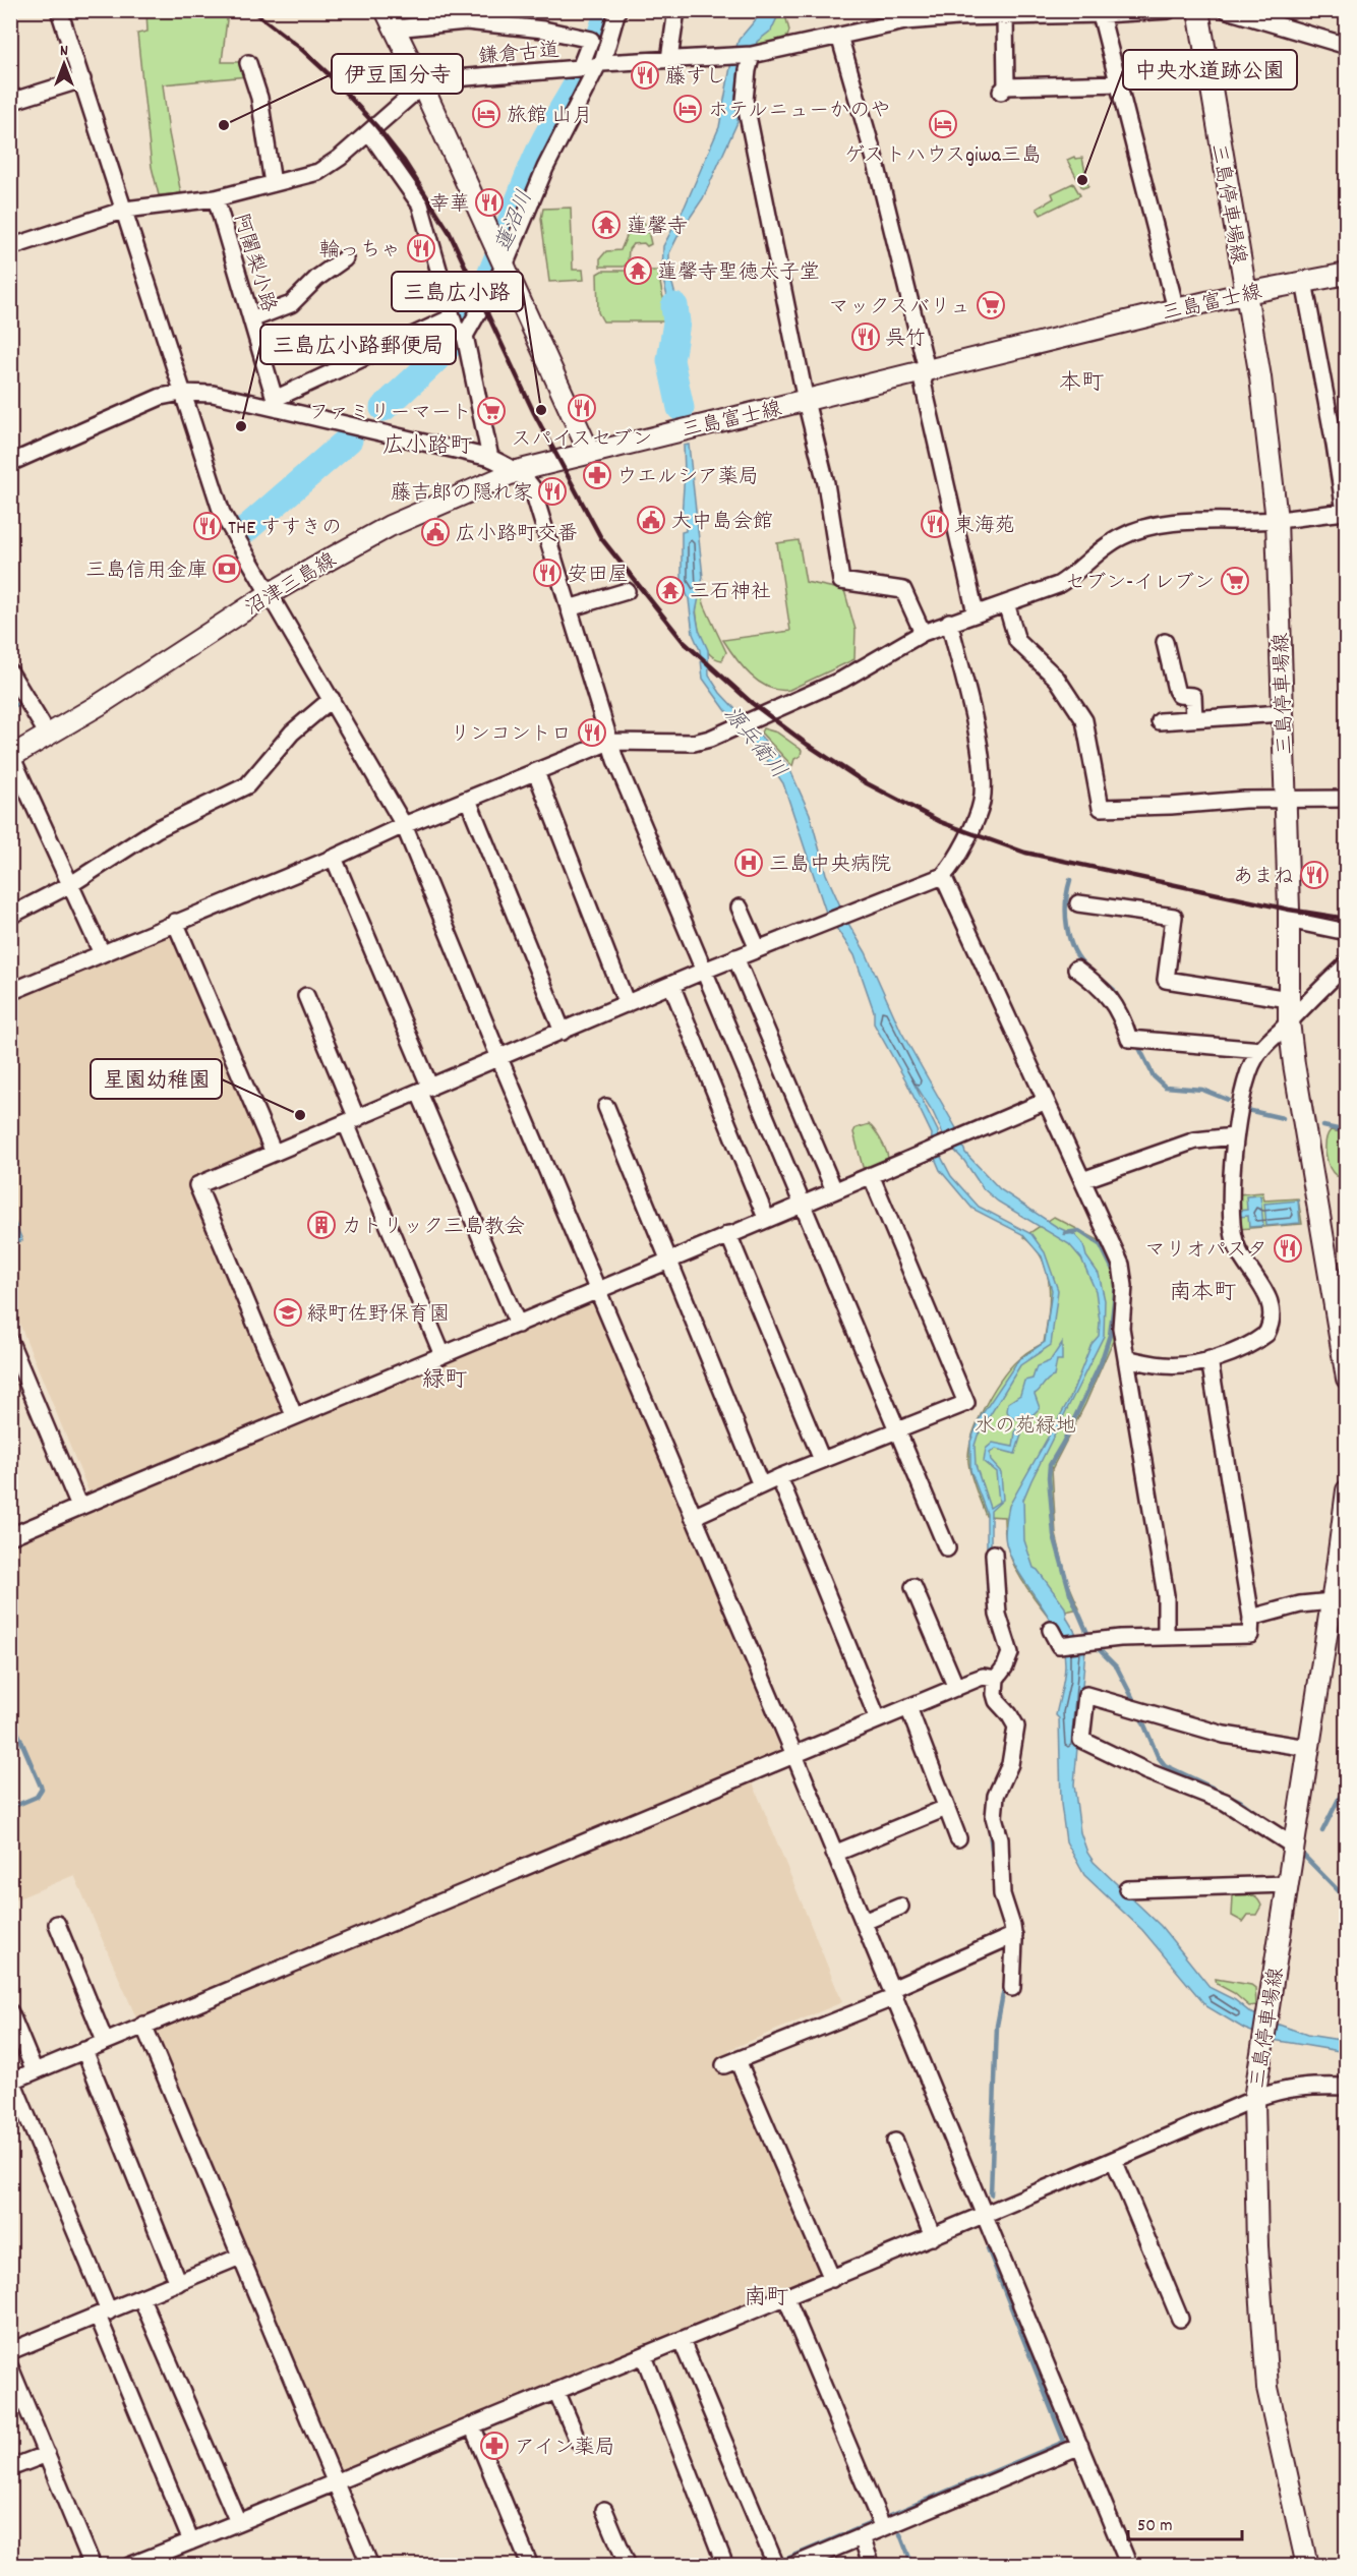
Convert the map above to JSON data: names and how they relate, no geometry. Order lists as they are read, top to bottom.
{
  "streets": {
    "main road": ["三島停車場線", "三島富士線", "沼津三島線"],
    "street": ["鎌倉古道", "阿闍梨小路"]
  },
  "crossings": [
    ["鎌倉古道", "阿闍梨小路"],
    ["三島停車場線", "三島富士線"],
    ["三島富士線", "沼津三島線"]
  ],
  "districts": [
    "本町",
    "広小路町",
    "南本町",
    "緑町",
    "南町"
  ],
  "water": ["蓮沼川", "源兵衛川"],
  "parks": ["水の苑緑地"],
  "places": {
    "restaurant": [
      "藤すし",
      "幸華",
      "輪っちゃ",
      "呉竹",
      "スパイスセブン",
      "藤吉郎の隠れ家",
      "東海苑",
      "THE すすきの",
      "安田屋",
      "リンコントロ",
      "あまね",
      "マリオパスタ"
    ],
    "hotel": ["ホテルニューかのや", "旅館 山月", "ゲストハウスgiwa三島"],
    "other": [
      "伊豆国分寺",
      "中央水道跡公園",
      "三島広小路",
      "三島広小路郵便局",
      "星園幼稚園"
    ],
    "temple": ["蓮馨寺", "蓮馨寺聖徳太子堂", "三石神社"],
    "supermarket": ["マックスバリュ", "ファミリーマート", "セブン-イレブン"],
    "pharmacy": ["ウエルシア薬局", "アイン薬局"],
    "public building": ["大中島会館", "広小路町交番"],
    "bank": ["三島信用金庫"],
    "hospital": ["三島中央病院"],
    "building": ["カトリック三島教会"],
    "school or university": ["緑町佐野保育園"]
  },
  "scale_bar": "50 m",
  "north": "top"
}
